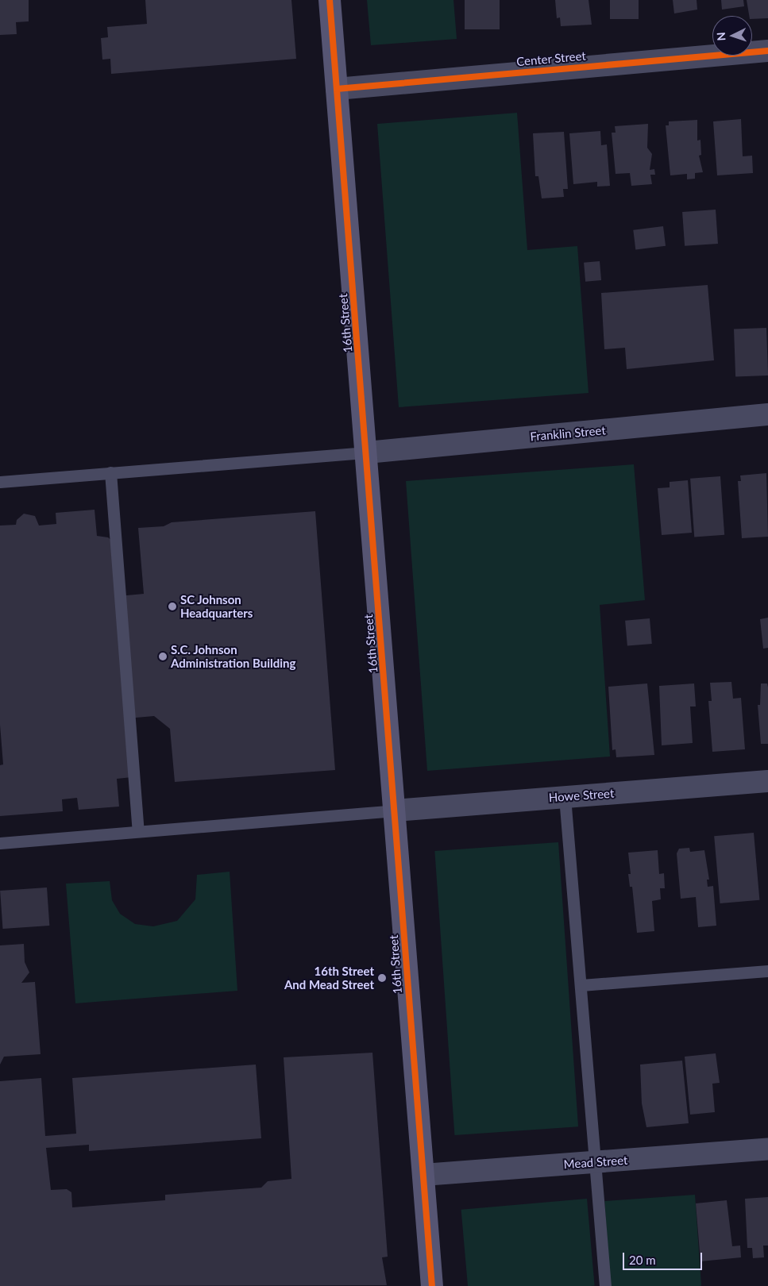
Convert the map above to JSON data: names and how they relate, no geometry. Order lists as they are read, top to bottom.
{
  "streets": {
    "street": [
      "Center Street",
      "16th Street",
      "Franklin Street",
      "Howe Street",
      "Mead Street"
    ]
  },
  "crossings": [
    ["Center Street", "16th Street"],
    ["16th Street", "Franklin Street"],
    ["16th Street", "Howe Street"],
    ["16th Street", "Mead Street"]
  ],
  "places": ["SC Johnson Headquarters", "S.C. Johnson Administration Building", "16th Street And Mead Street"],
  "scale_bar": "20 m",
  "north": "left"
}
